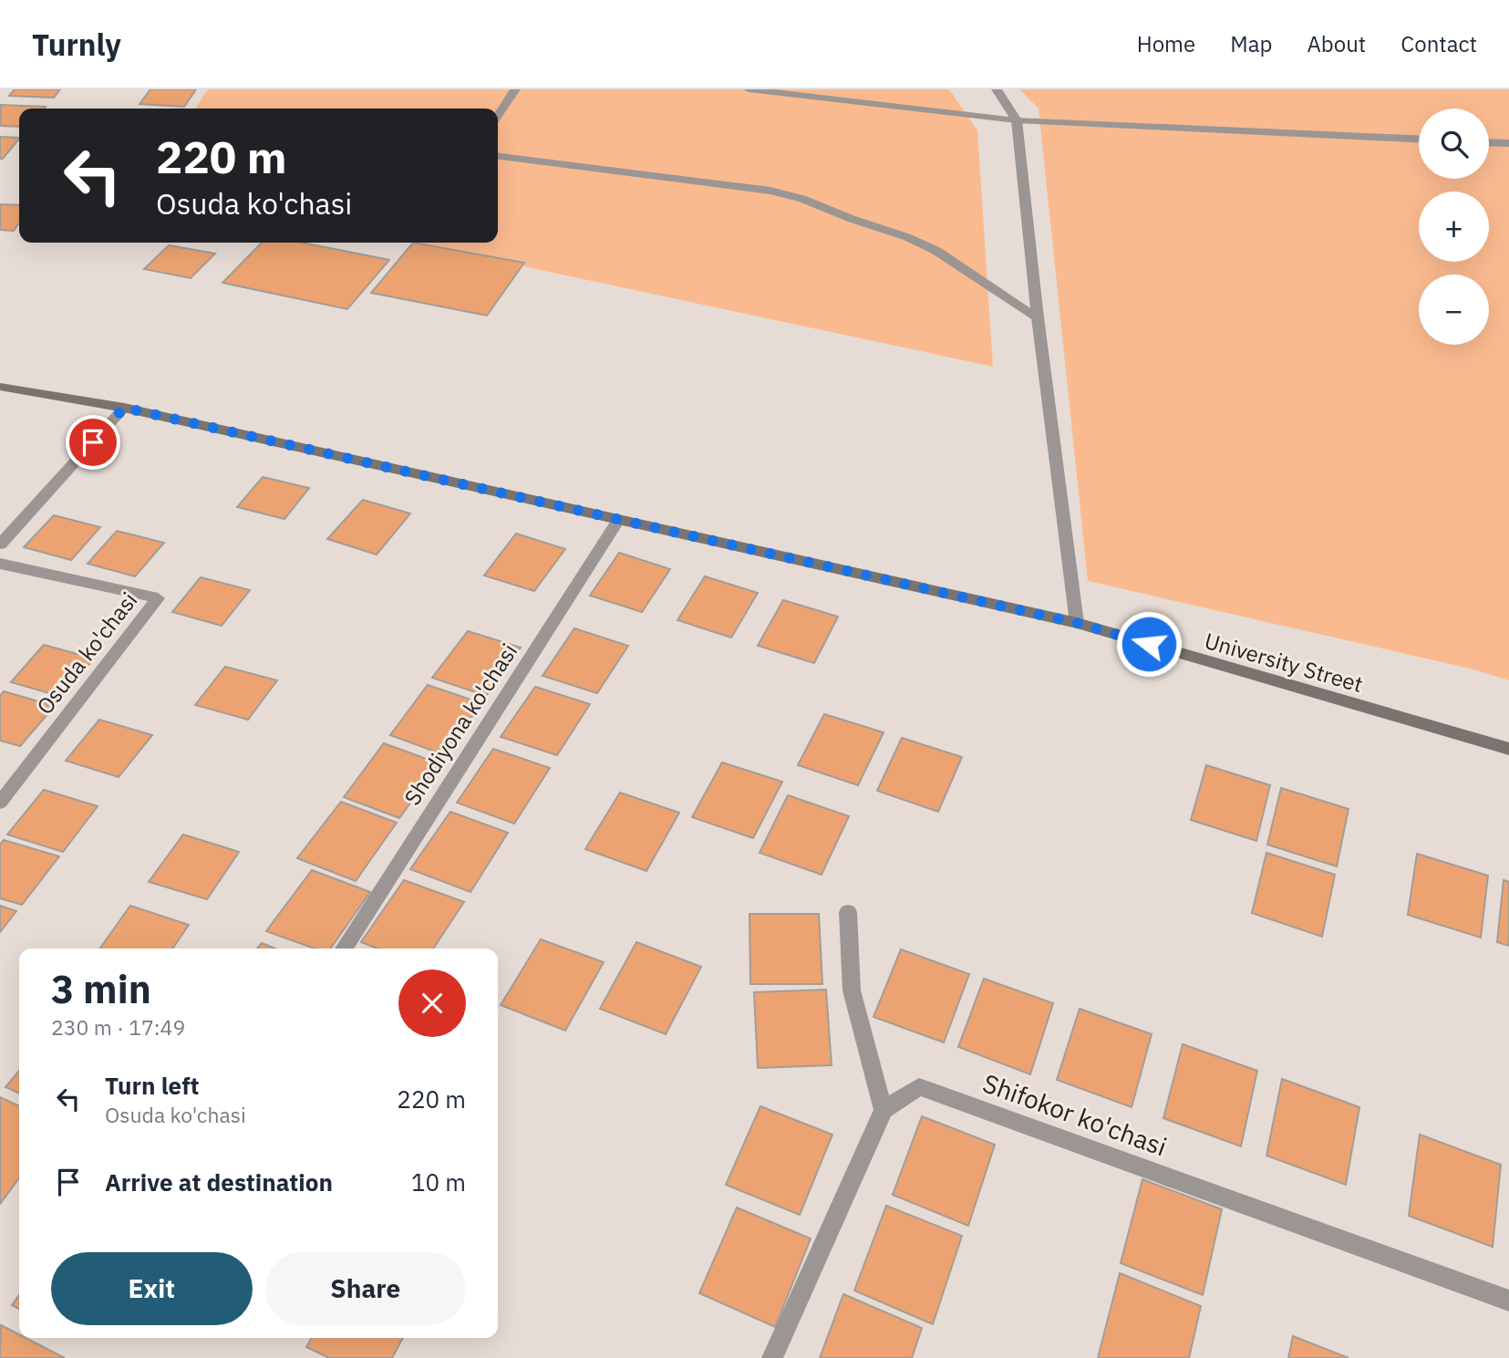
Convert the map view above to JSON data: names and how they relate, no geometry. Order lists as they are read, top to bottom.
{
  "streets": {
    "main road": ["University Street"],
    "street": ["Osuda ko'chasi", "Shodiyona ko'chasi", "Shifokor ko'chasi"]
  },
  "crossings": [
    ["University Street", "Shodiyona ko'chasi"]
  ],
  "page": {
    "header": "Turnly",
    "nav": [
      "Home",
      "Map",
      "About",
      "Contact"
    ],
    "map_buttons": ["+", "−"],
    "turn": ["220 m", "Osuda ko'chasi"],
    "heading": ["3 min", "230 m · 17:49"],
    "list": [
      {
        "name": "Turn left",
        "note": "Osuda ko'chasi",
        "value": "220 m"
      },
      {
        "name": "Arrive at destination",
        "value": "10 m"
      }
    ],
    "buttons": ["Exit", "Share"]
  }
}
